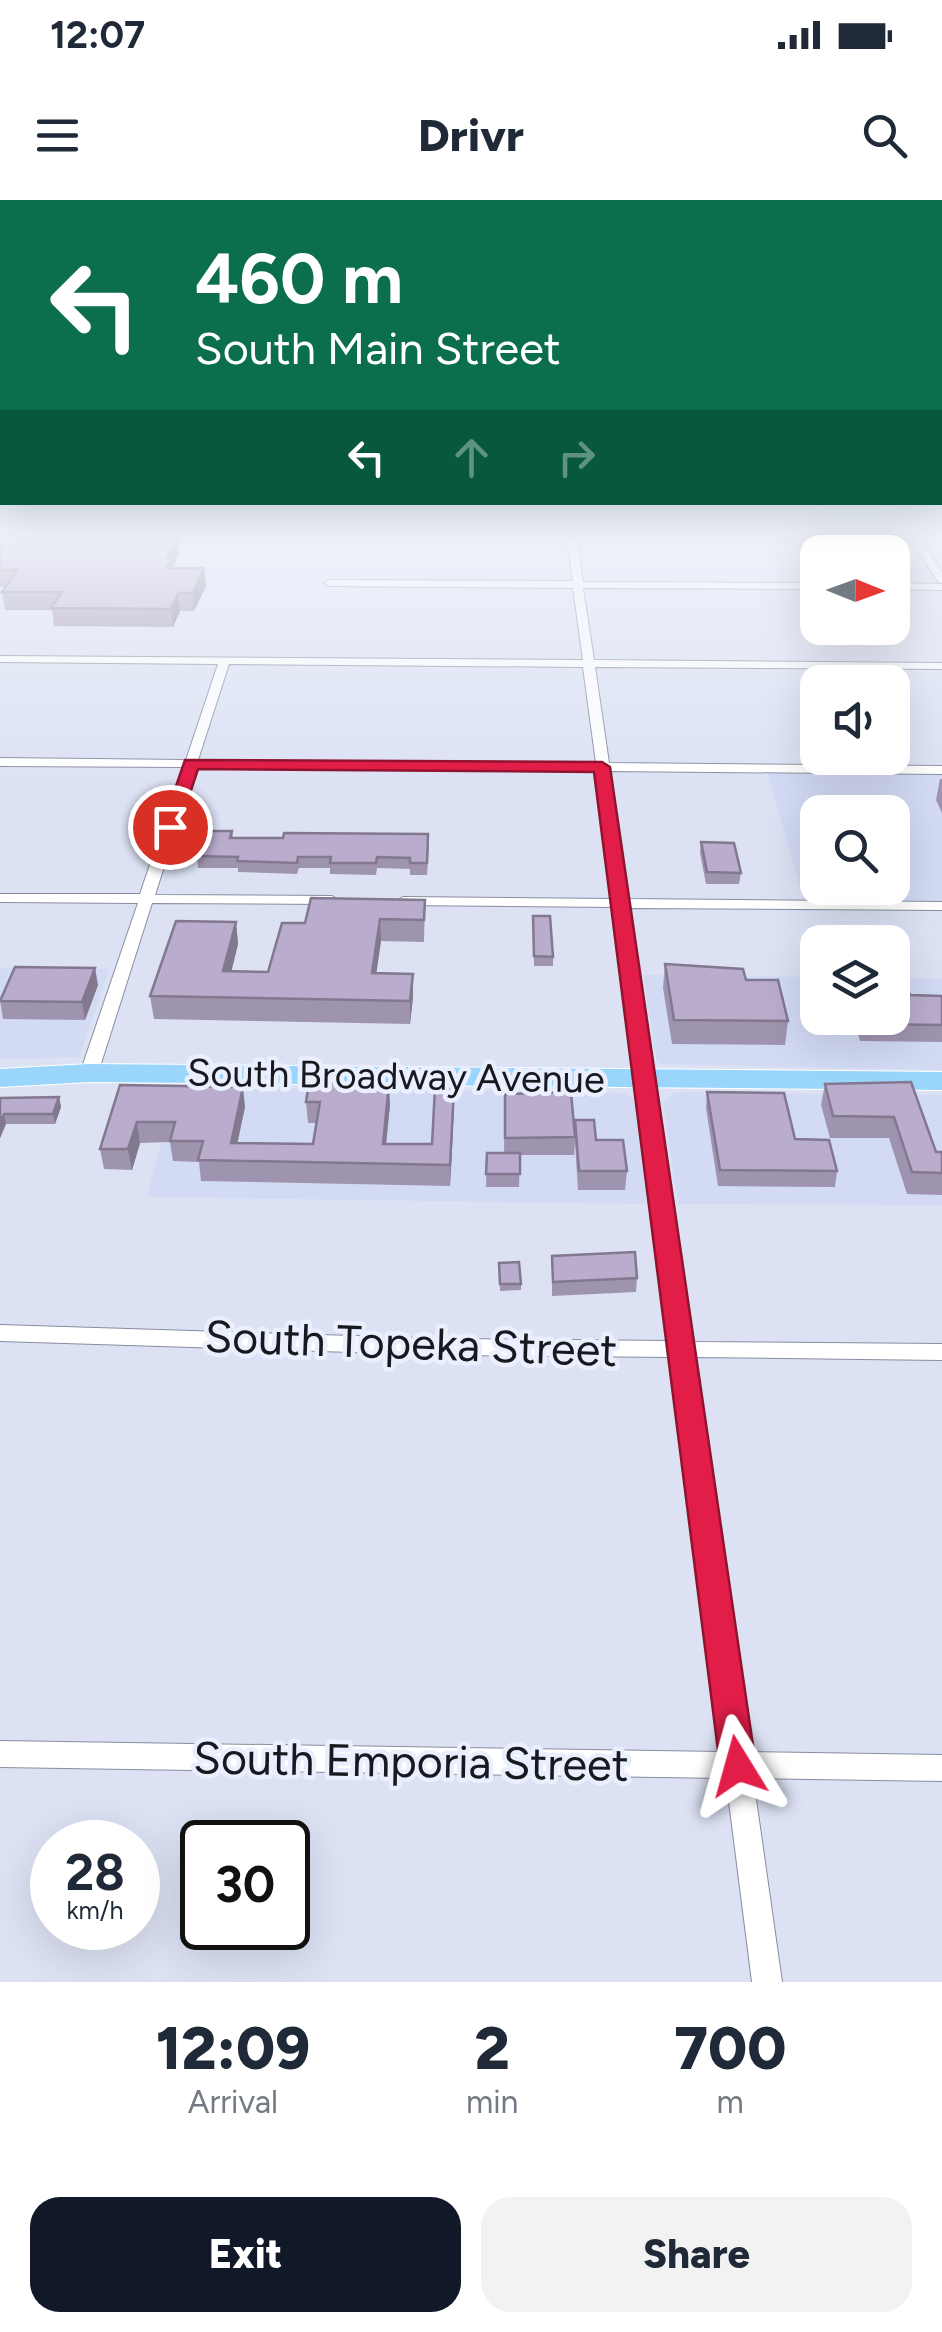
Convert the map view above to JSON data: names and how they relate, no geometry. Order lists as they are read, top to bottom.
{
  "streets": {
    "main road": ["South Broadway Avenue"],
    "street": ["South Topeka Street", "South Emporia Street"]
  },
  "north": "right",
  "page": {
    "status": "12:07",
    "header": "Drivr",
    "turn": ["460 m", "South Main Street"],
    "speed": "28 km/h",
    "limit": "30",
    "eta": [
      "12:09",
      "Arrival",
      "2",
      "min",
      "700",
      "m"
    ],
    "buttons": ["Exit", "Share"]
  }
}
